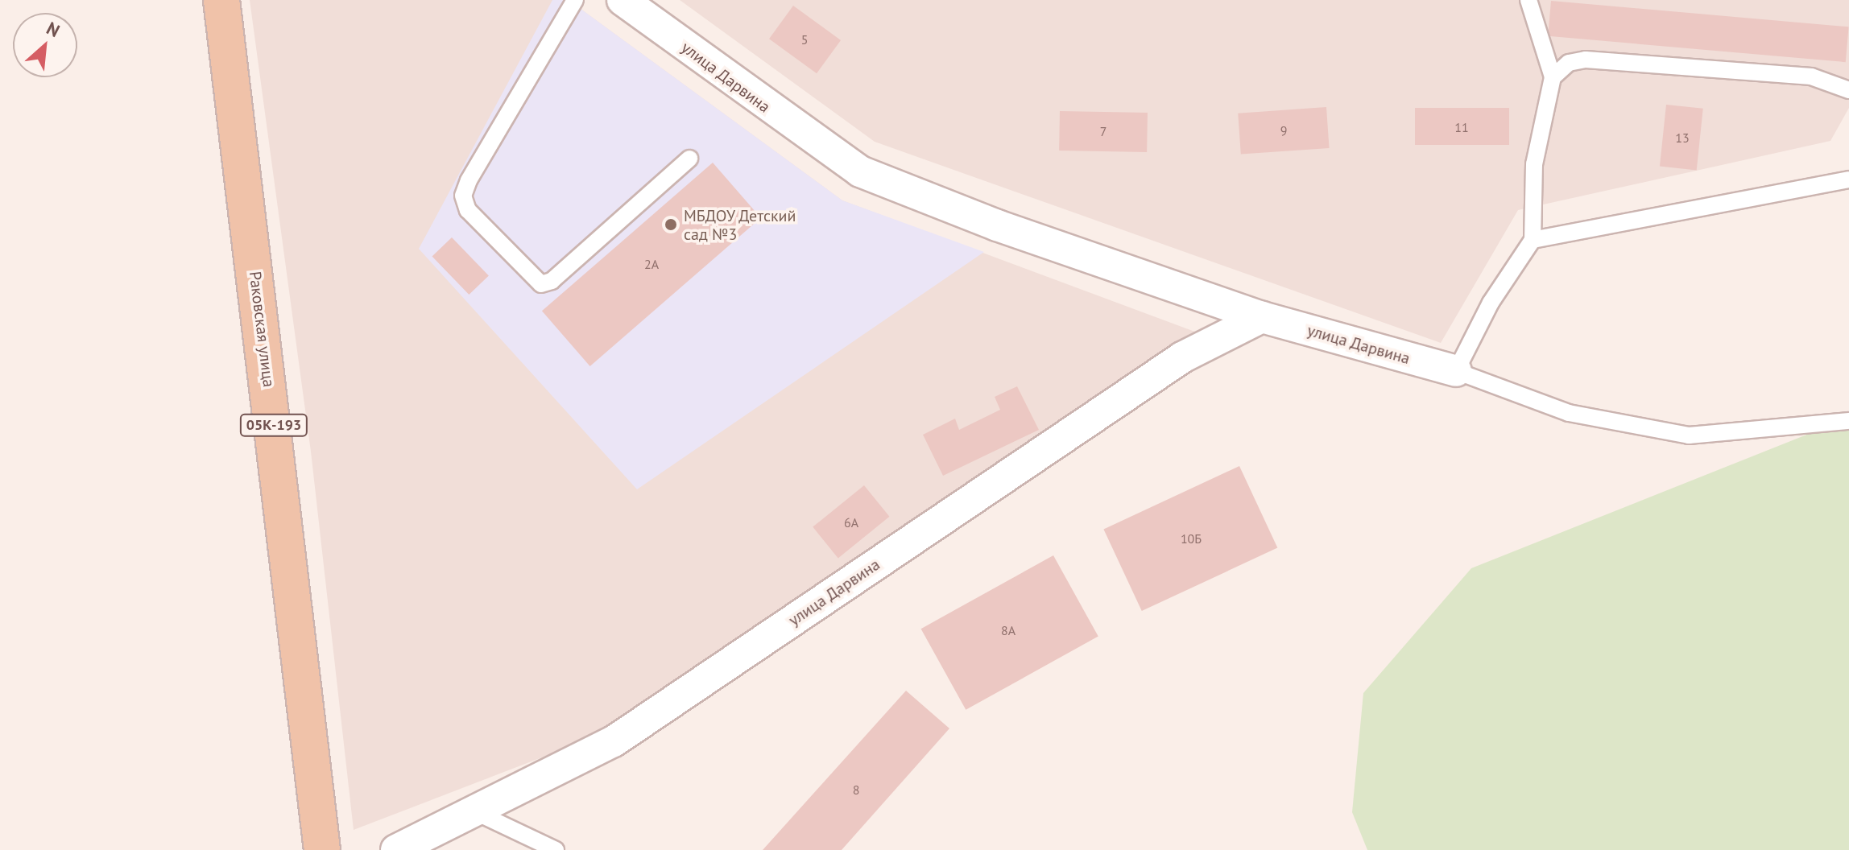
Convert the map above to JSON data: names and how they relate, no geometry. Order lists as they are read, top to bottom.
{
  "streets": {
    "main road": ["Раковская улица", "05К-193"],
    "street": ["улица Дарвина"]
  },
  "places": ["МБДОУ Детский сад №3"],
  "house_numbers": [
    "5",
    "11",
    "9",
    "7",
    "13",
    "2А",
    "6А",
    "10Б",
    "8А",
    "8"
  ],
  "north": "top right"
}
